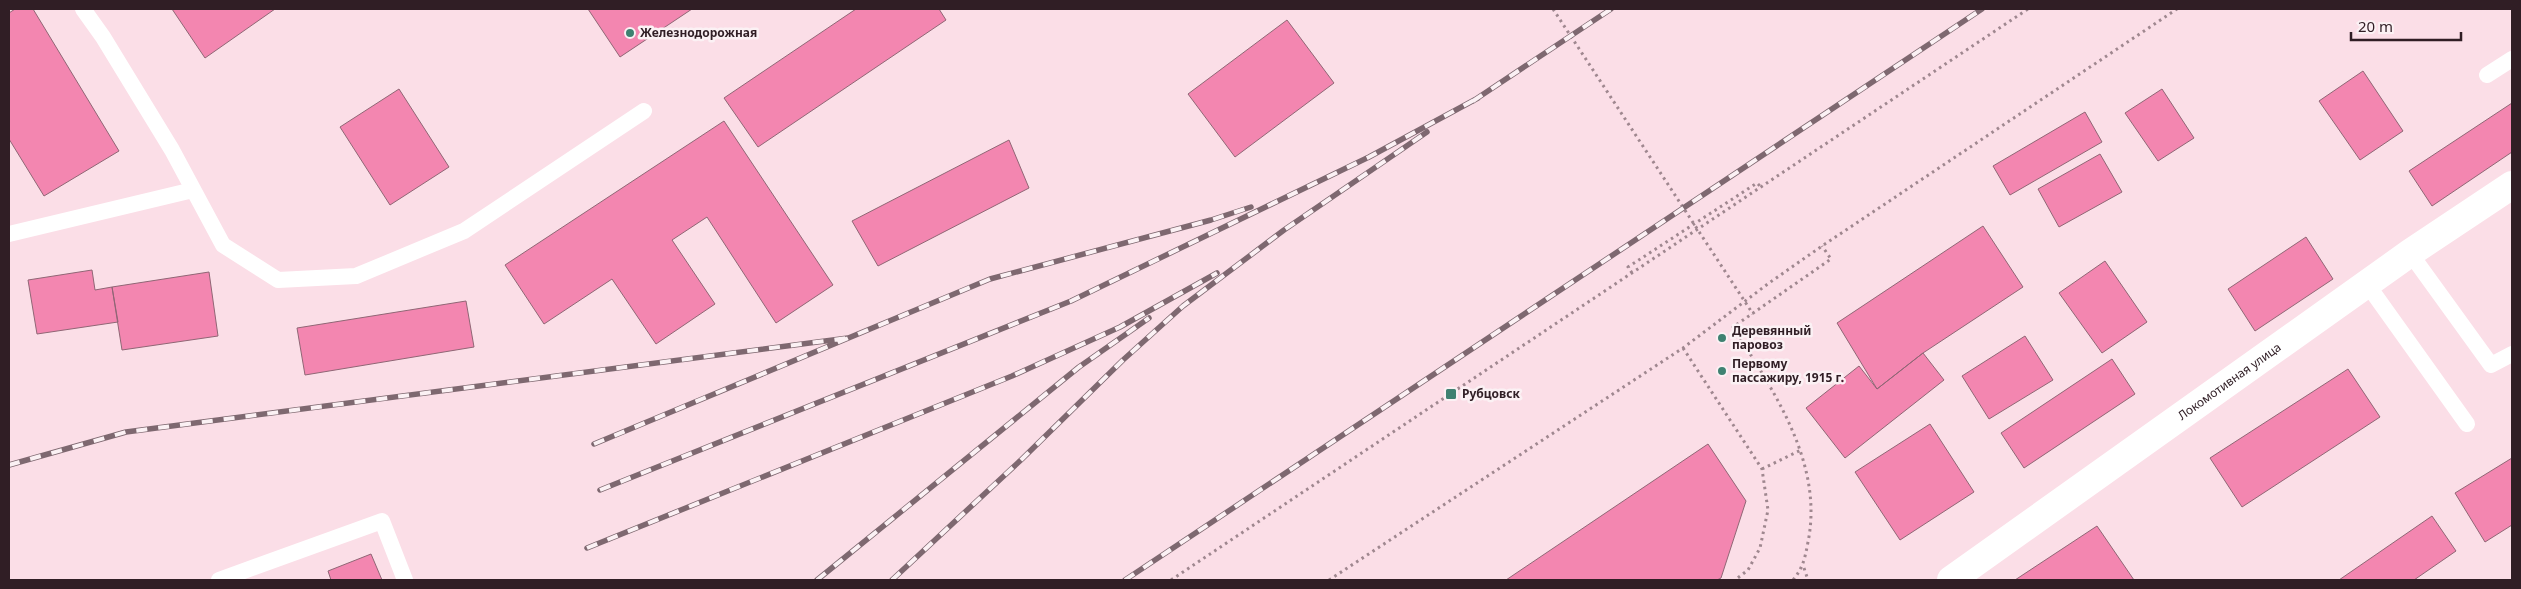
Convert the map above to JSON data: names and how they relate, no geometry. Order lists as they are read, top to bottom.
{
  "streets": {
    "street": ["Локомотивная улица"]
  },
  "places": {
    "other": ["Железнодорожная", "Деревянный паровоз", "Первому пассажиру, 1915 г."],
    "transit": ["Рубцовск"]
  },
  "scale_bar": "20 m"
}
